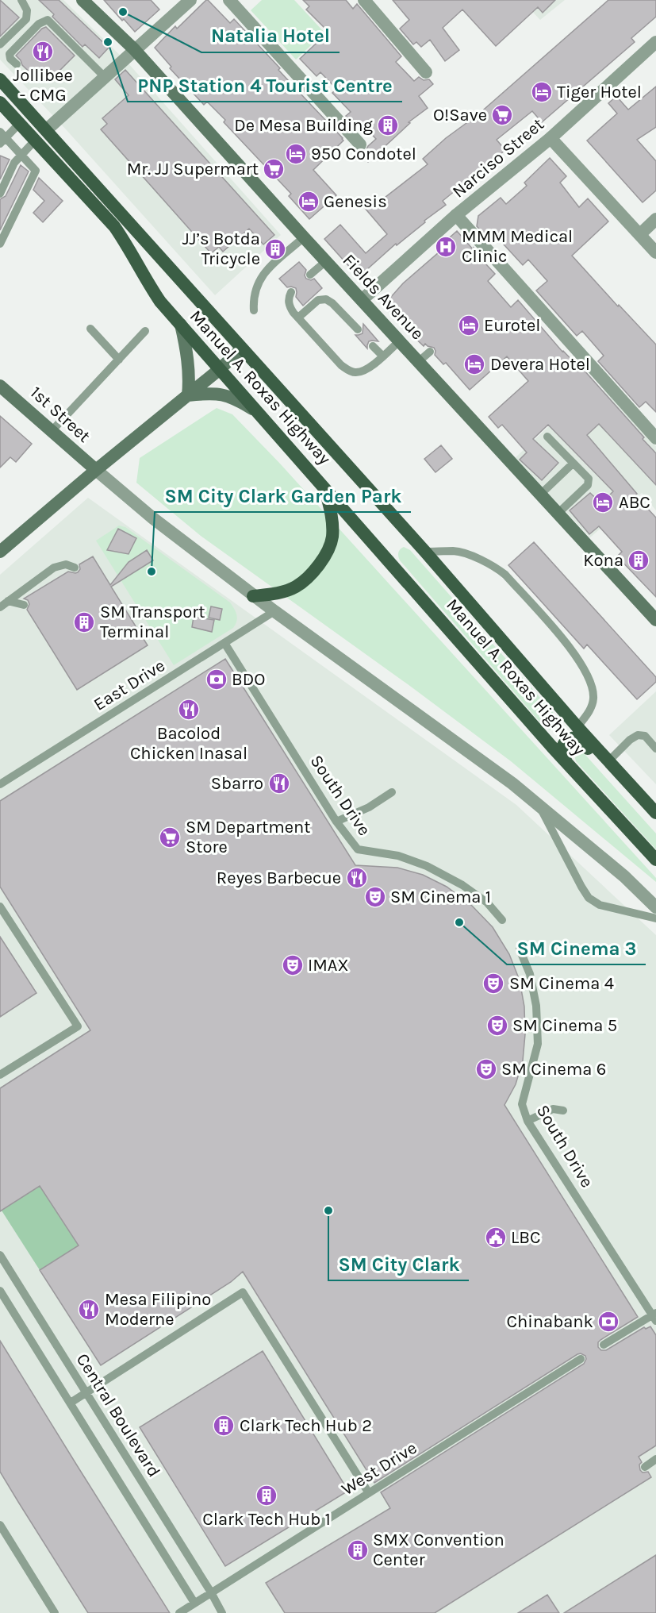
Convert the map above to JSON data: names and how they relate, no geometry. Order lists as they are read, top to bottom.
{
  "streets": {
    "main road": ["Fields Avenue", "Manuel A. Roxas Highway", "1st Street"],
    "street": ["Narciso Street"],
    "lane": [
      "East Drive",
      "South Drive",
      "Central Boulevard",
      "West Drive"
    ]
  },
  "crossings": [
    ["Narciso Street", "Fields Avenue"],
    ["East Drive", "South Drive"],
    ["Central Boulevard", "West Drive"]
  ],
  "places": {
    "other": [
      "Natalia Hotel",
      "PNP Station 4 Tourist Centre",
      "SM City Clark Garden Park",
      "SM Cinema 3",
      "SM City Clark"
    ],
    "restaurant": [
      "Jollibee - CMG",
      "Bacolod Chicken Inasal",
      "Sbarro",
      "Reyes Barbecue",
      "Mesa Filipino Moderne"
    ],
    "hotel": [
      "Tiger Hotel",
      "950 Condotel",
      "Genesis",
      "Eurotel",
      "Devera Hotel",
      "ABC"
    ],
    "supermarket": ["O!Save", "Mr. JJ Supermart", "SM Department Store"],
    "building": [
      "De Mesa Building",
      "JJ’s Botda Tricycle",
      "Kona",
      "SM Transport Terminal",
      "Clark Tech Hub 2",
      "Clark Tech Hub 1",
      "SMX Convention Center"
    ],
    "hospital": ["MMM Medical Clinic"],
    "bank": ["BDO", "Chinabank"],
    "theatre": [
      "SM Cinema 1",
      "IMAX",
      "SM Cinema 4",
      "SM Cinema 5",
      "SM Cinema 6"
    ],
    "public building": ["LBC"]
  }
}
